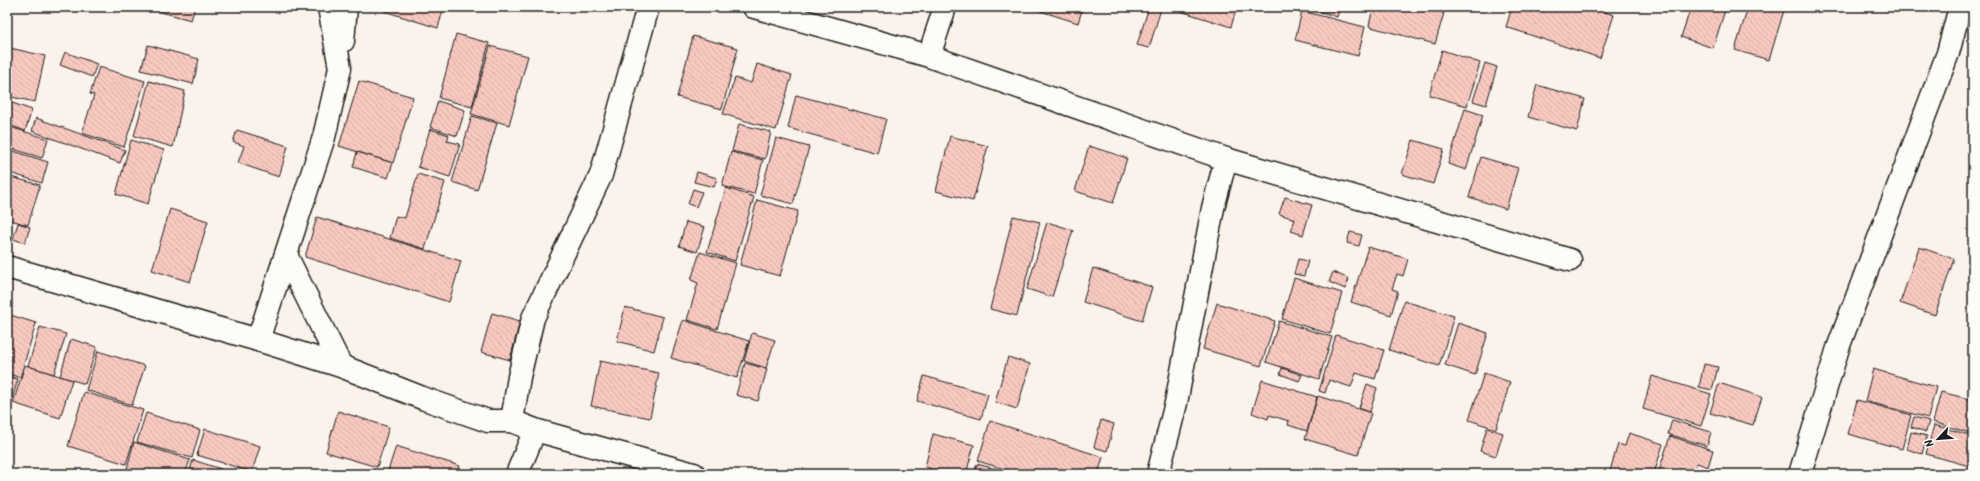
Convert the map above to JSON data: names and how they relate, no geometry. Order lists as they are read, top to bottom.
{
  "north": "bottom left"
}
